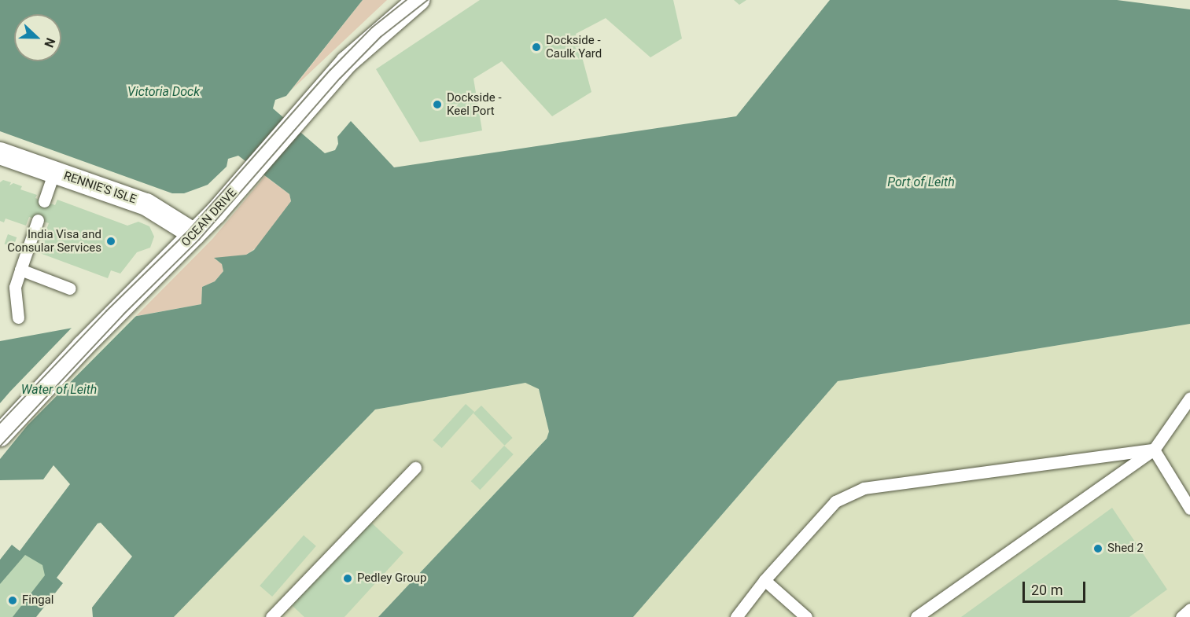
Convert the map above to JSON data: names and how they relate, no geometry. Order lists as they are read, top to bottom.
{
  "streets": {
    "street": ["RENNIE'S ISLE", "OCEAN DRIVE"]
  },
  "crossings": [
    ["RENNIE'S ISLE", "OCEAN DRIVE"]
  ],
  "water": ["Victoria Dock", "Port of Leith", "Water of Leith"],
  "places": [
    "Dockside - Caulk Yard",
    "Dockside - Keel Port",
    "India Visa and Consular Services",
    "Shed 2",
    "Pedley Group",
    "Fingal"
  ],
  "scale_bar": "20 m",
  "north": "right"
}
